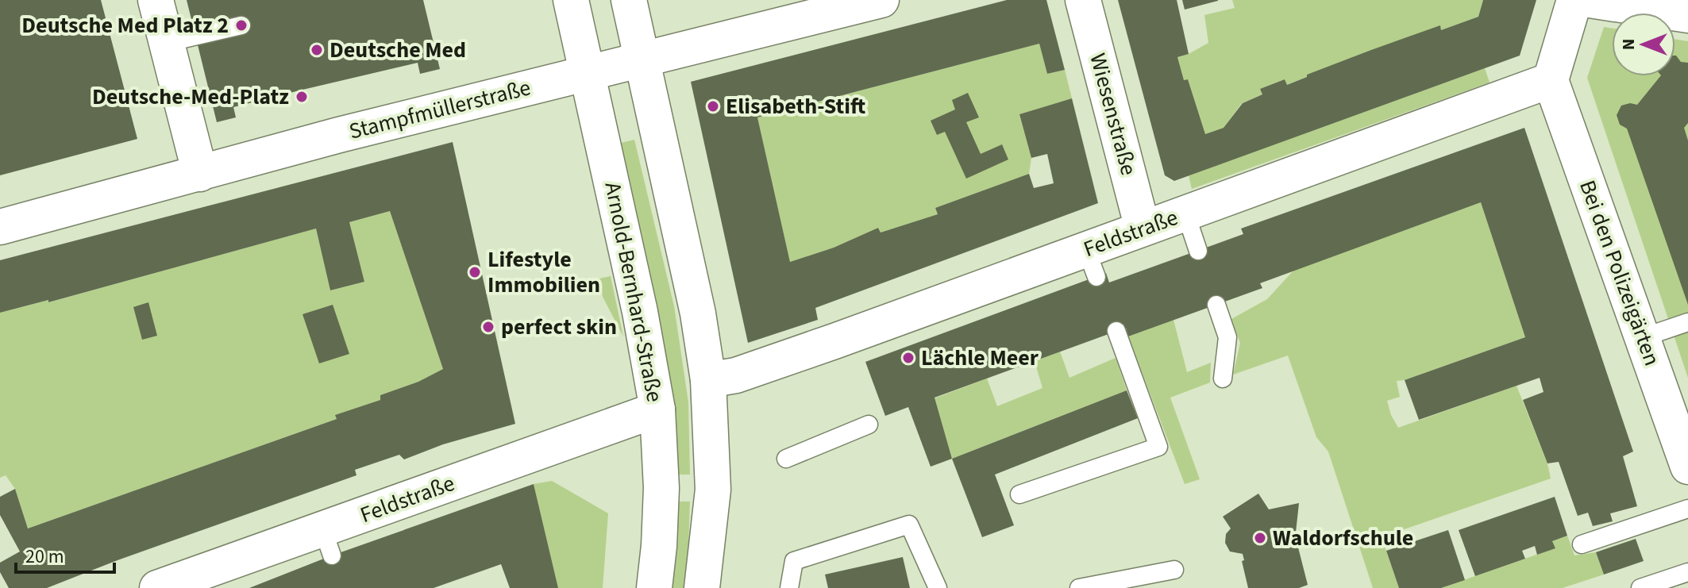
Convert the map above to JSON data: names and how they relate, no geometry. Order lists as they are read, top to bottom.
{
  "streets": {
    "street": [
      "Stampfmüllerstraße",
      "Wiesenstraße",
      "Feldstraße",
      "Bei den Polizeigärten",
      "Arnold-Bernhard-Straße"
    ]
  },
  "crossings": [
    ["Stampfmüllerstraße", "Arnold-Bernhard-Straße"],
    ["Wiesenstraße", "Feldstraße"],
    ["Feldstraße", "Bei den Polizeigärten"],
    ["Feldstraße", "Arnold-Bernhard-Straße"]
  ],
  "places": [
    "Deutsche Med Platz 2",
    "Deutsche Med",
    "Deutsche-Med-Platz",
    "Elisabeth-Stift",
    "Lifestyle Immobilien",
    "perfect skin",
    "Lächle Meer",
    "Waldorfschule"
  ],
  "scale_bar": "20 m",
  "north": "left"
}
